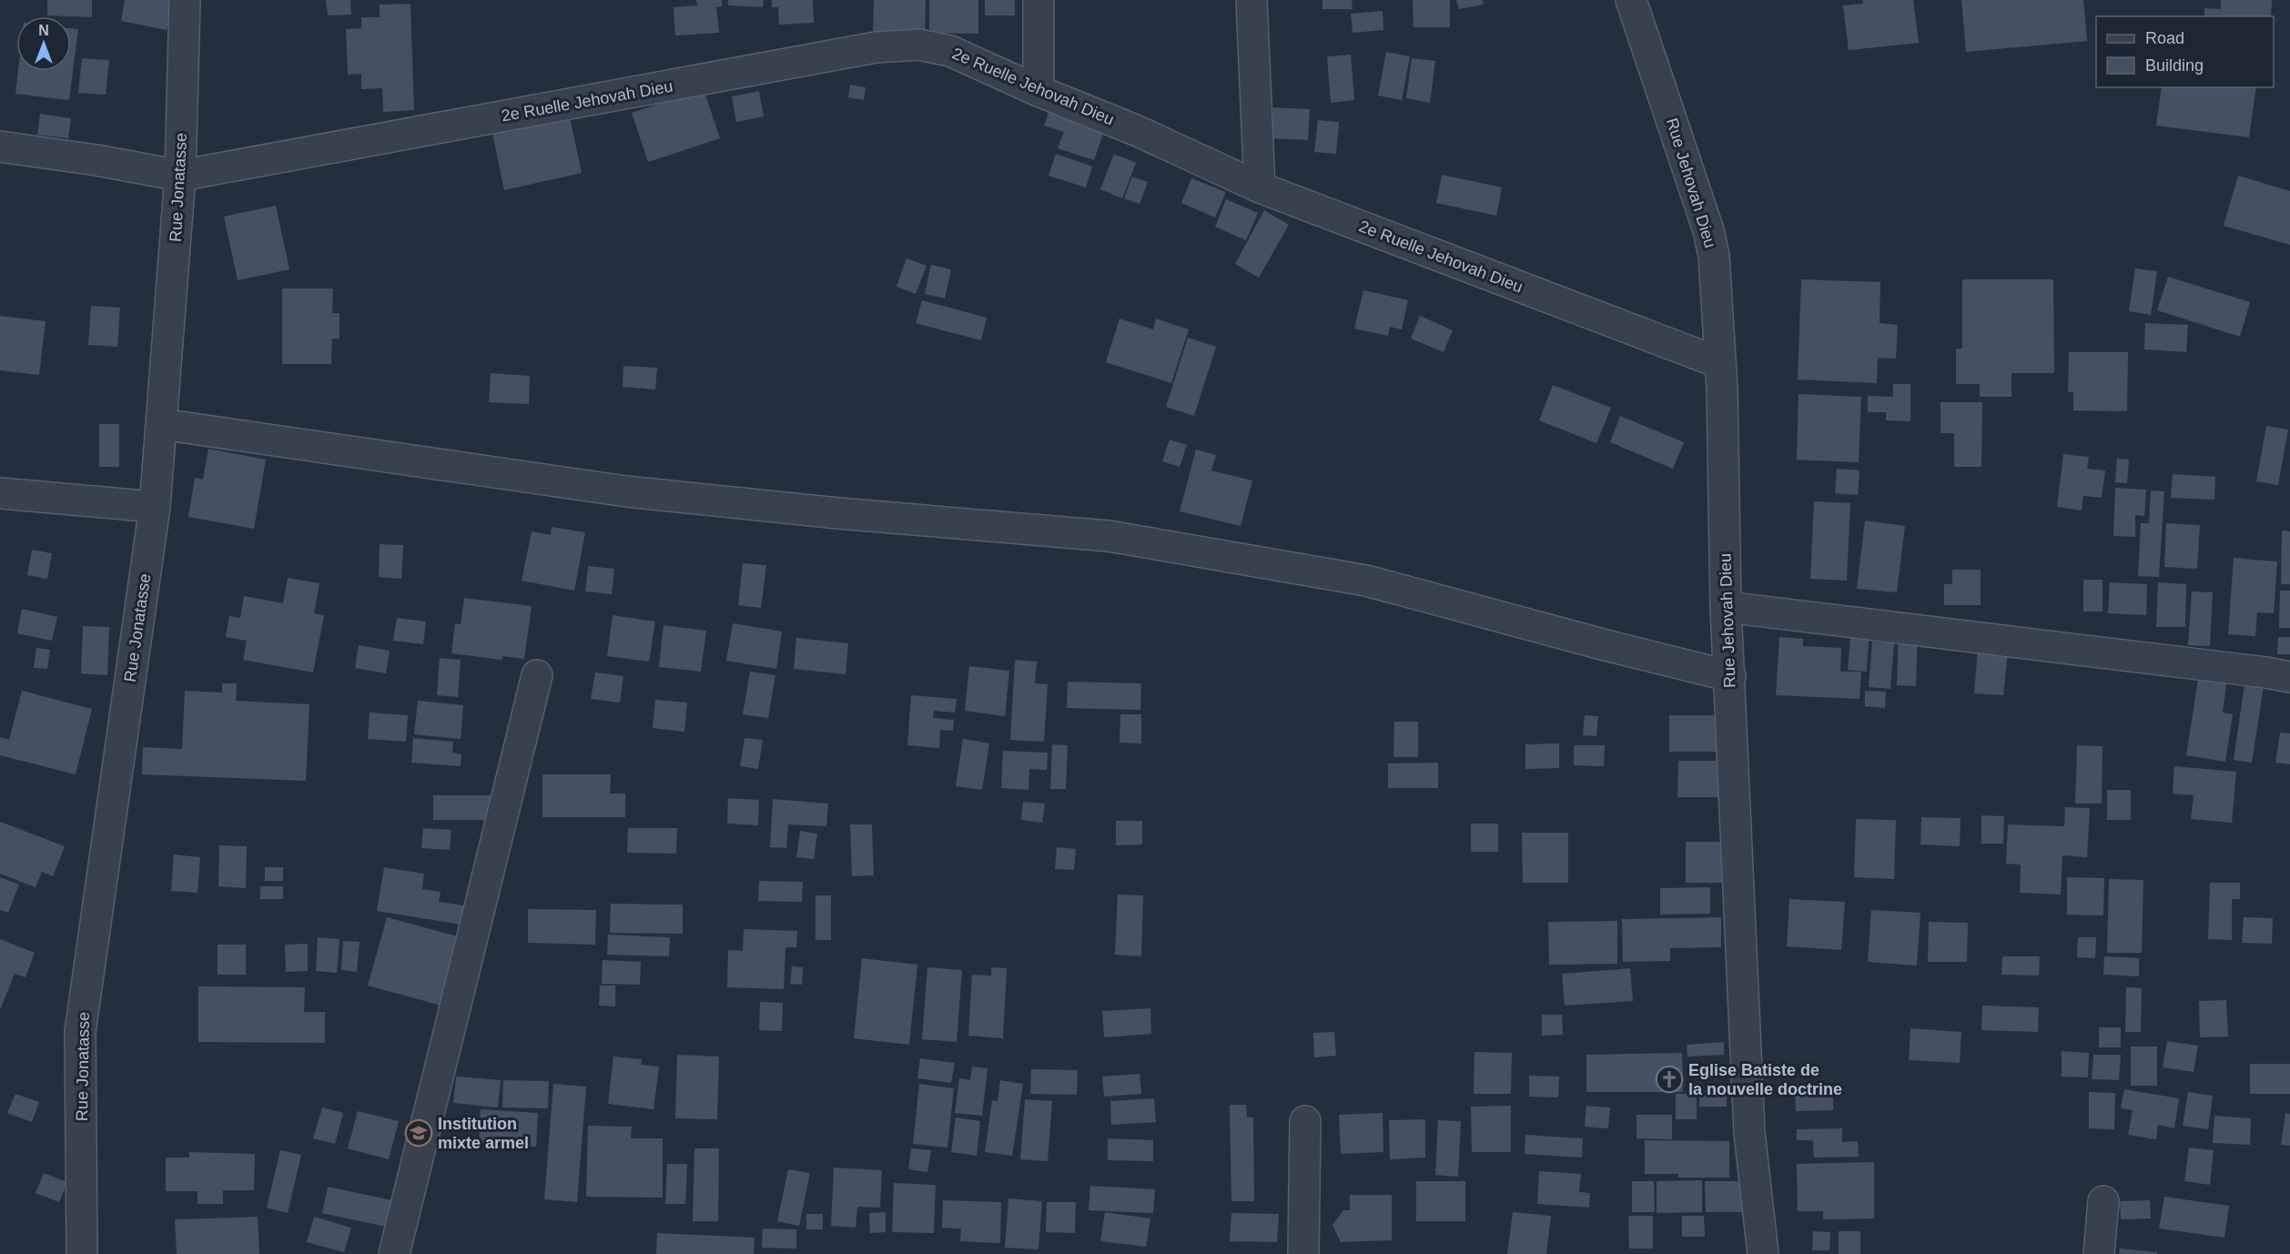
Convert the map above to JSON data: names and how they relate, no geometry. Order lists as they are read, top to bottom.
{
  "streets": {
    "street": ["2e Ruelle Jehovah Dieu", "Rue Jehovah Dieu", "Rue Jonatasse"]
  },
  "crossings": [
    ["2e Ruelle Jehovah Dieu", "Rue Jehovah Dieu"],
    ["2e Ruelle Jehovah Dieu", "Rue Jonatasse"]
  ],
  "places": {
    "church": ["Eglise Batiste de la nouvelle doctrine"],
    "school or university": ["Institution mixte armel"]
  },
  "legend": ["Road", "Building"],
  "north": "top"
}
